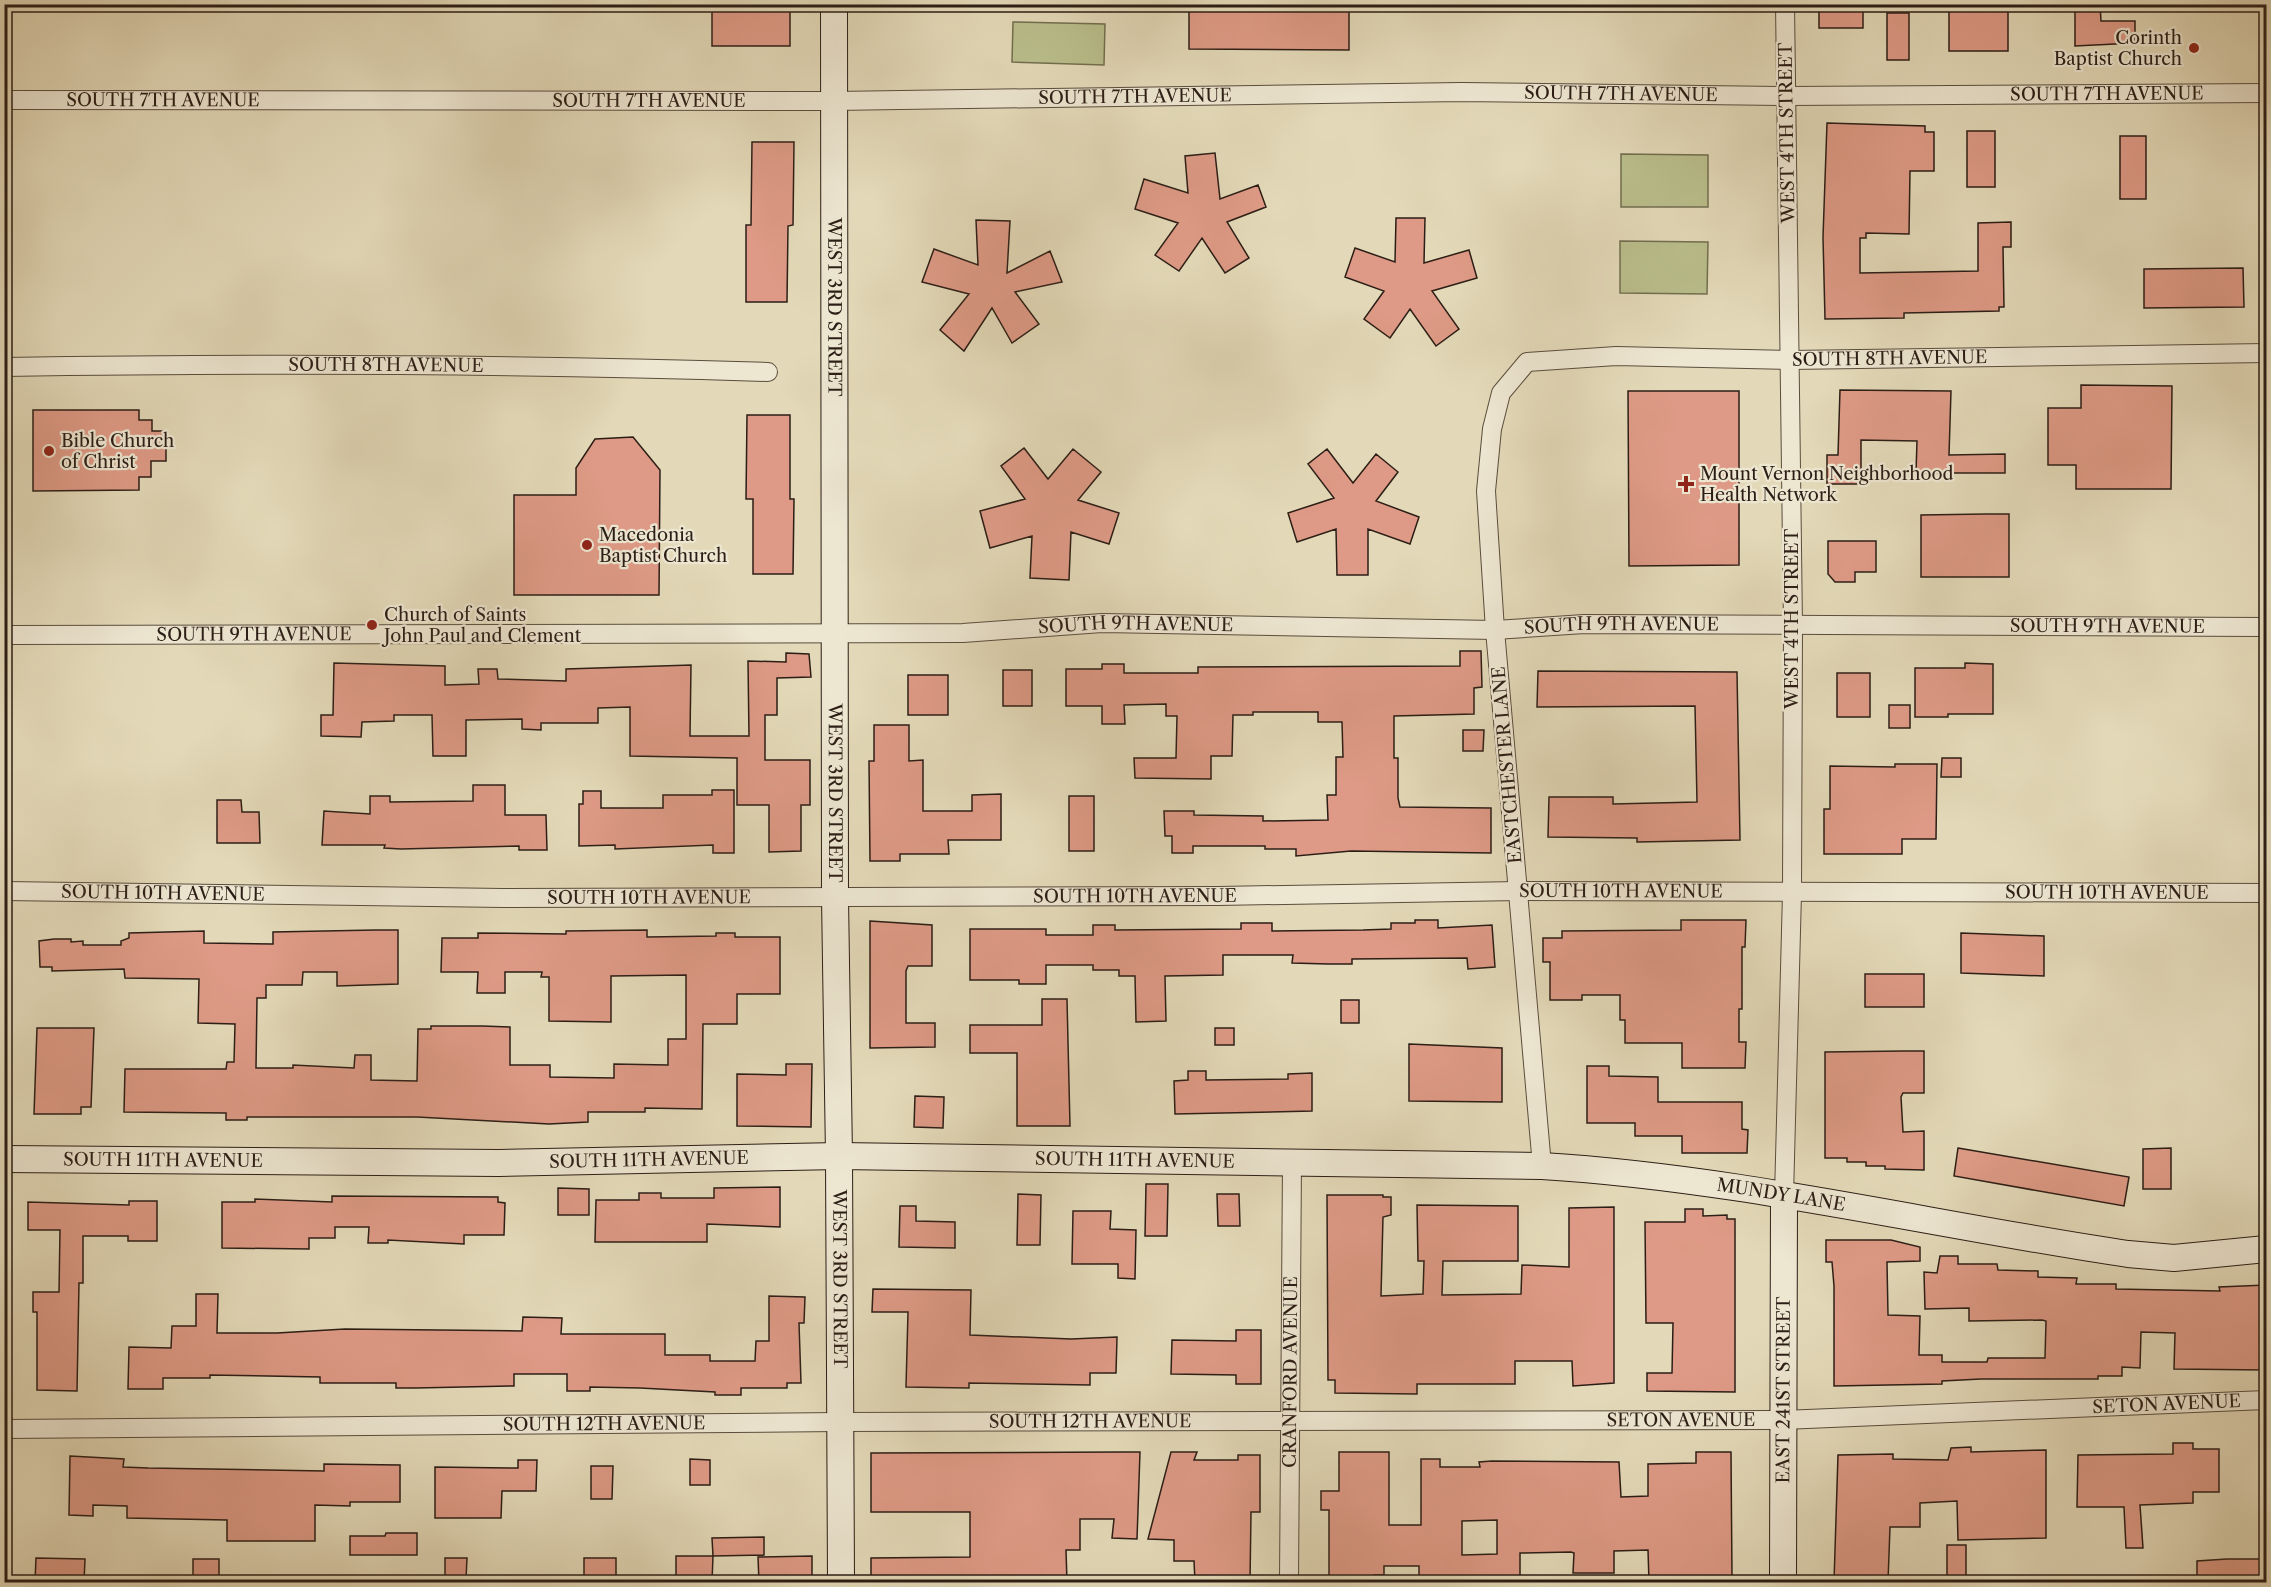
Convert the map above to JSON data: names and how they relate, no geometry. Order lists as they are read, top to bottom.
{
  "streets": {
    "street": [
      "SOUTH 7TH AVENUE",
      "WEST 4TH STREET",
      "WEST 3RD STREET",
      "SOUTH 8TH AVENUE",
      "SOUTH 9TH AVENUE",
      "EASTCHESTER LANE",
      "SOUTH 10TH AVENUE",
      "SOUTH 11TH AVENUE",
      "MUNDY LANE",
      "CRANFORD AVENUE",
      "EAST 241ST STREET",
      "SETON AVENUE",
      "SOUTH 12TH AVENUE"
    ]
  },
  "crossings": [
    ["SOUTH 7TH AVENUE", "WEST 4TH STREET"],
    ["SOUTH 7TH AVENUE", "WEST 3RD STREET"],
    ["WEST 4TH STREET", "SOUTH 8TH AVENUE"],
    ["WEST 4TH STREET", "SOUTH 9TH AVENUE"],
    ["WEST 4TH STREET", "SOUTH 10TH AVENUE"],
    ["WEST 4TH STREET", "MUNDY LANE"],
    ["WEST 4TH STREET", "EAST 241ST STREET"],
    ["WEST 3RD STREET", "SOUTH 9TH AVENUE"],
    ["WEST 3RD STREET", "SOUTH 10TH AVENUE"],
    ["WEST 3RD STREET", "SOUTH 11TH AVENUE"],
    ["WEST 3RD STREET", "SOUTH 12TH AVENUE"],
    ["SOUTH 8TH AVENUE", "EASTCHESTER LANE"],
    ["SOUTH 9TH AVENUE", "EASTCHESTER LANE"],
    ["EASTCHESTER LANE", "SOUTH 10TH AVENUE"],
    ["EASTCHESTER LANE", "MUNDY LANE"],
    ["SOUTH 11TH AVENUE", "MUNDY LANE"],
    ["SOUTH 11TH AVENUE", "CRANFORD AVENUE"],
    ["MUNDY LANE", "CRANFORD AVENUE"],
    ["MUNDY LANE", "EAST 241ST STREET"],
    ["CRANFORD AVENUE", "SETON AVENUE"],
    ["EAST 241ST STREET", "SETON AVENUE"],
    ["SETON AVENUE", "SOUTH 12TH AVENUE"]
  ],
  "places": {
    "other": [
      "Corinth Baptist Church",
      "Bible Church of Christ",
      "Macedonia Baptist Church",
      "Church of Saints John Paul and Clement"
    ],
    "health": ["Mount Vernon Neighborhood Health Network"]
  }
}
